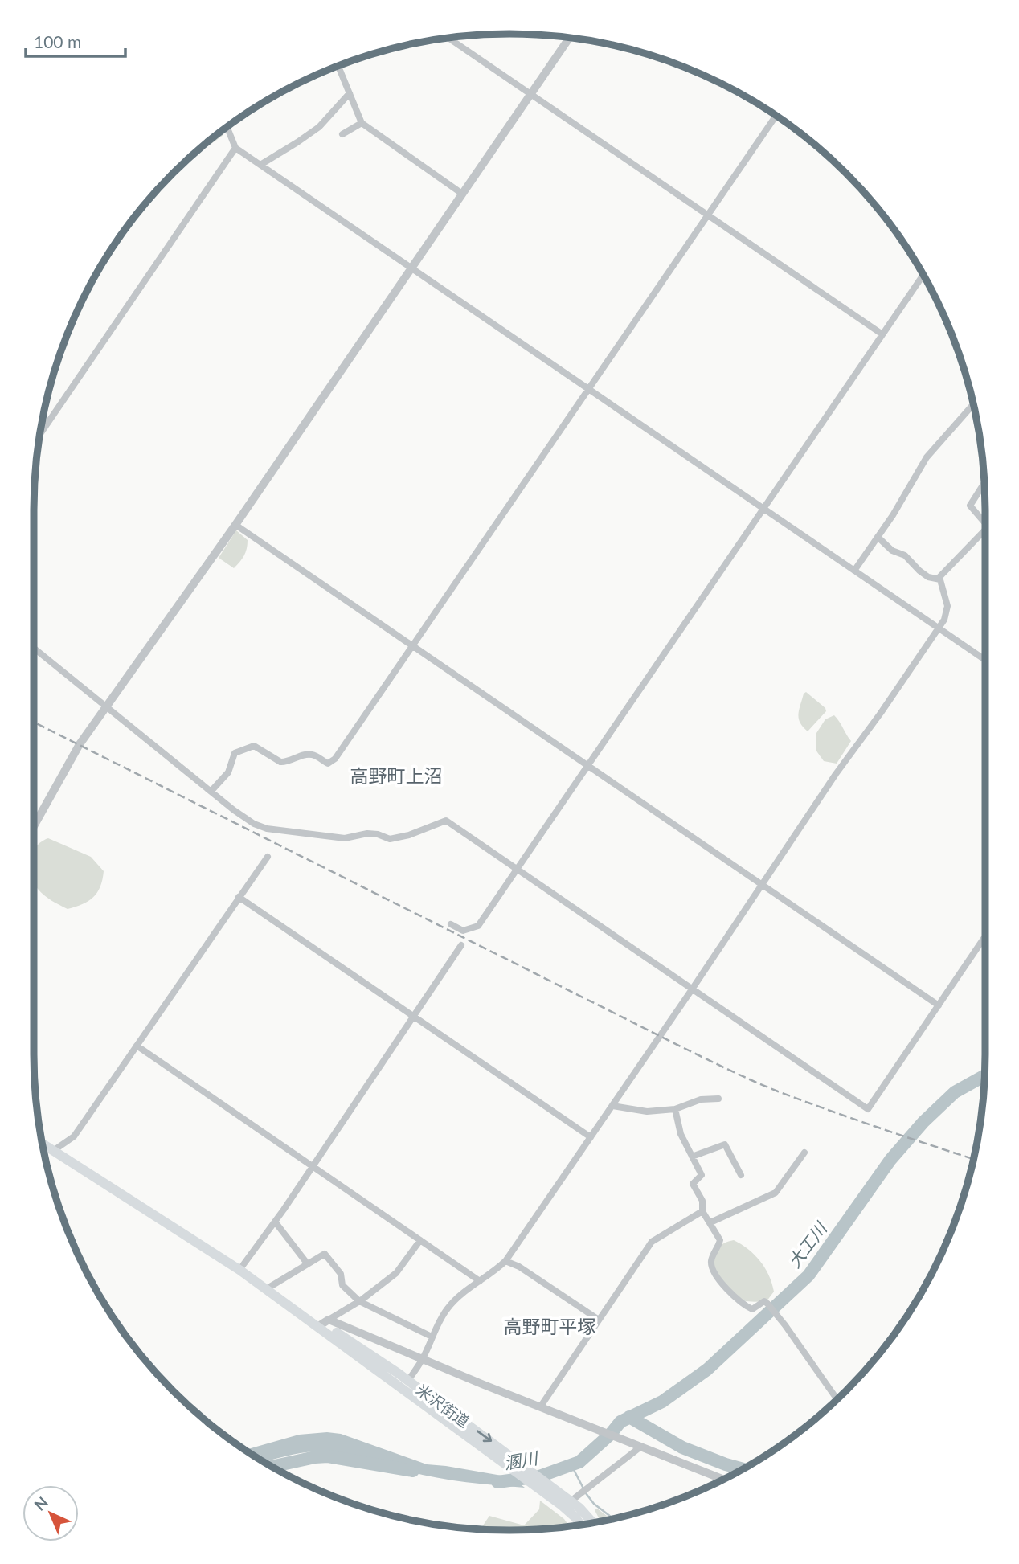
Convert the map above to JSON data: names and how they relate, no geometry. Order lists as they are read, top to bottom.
{
  "streets": {
    "highway": ["米沢街道"]
  },
  "districts": ["高野町上沼", "高野町平塚"],
  "water": ["大工川", "溷川"],
  "scale_bar": "100 m",
  "north": "top left"
}
